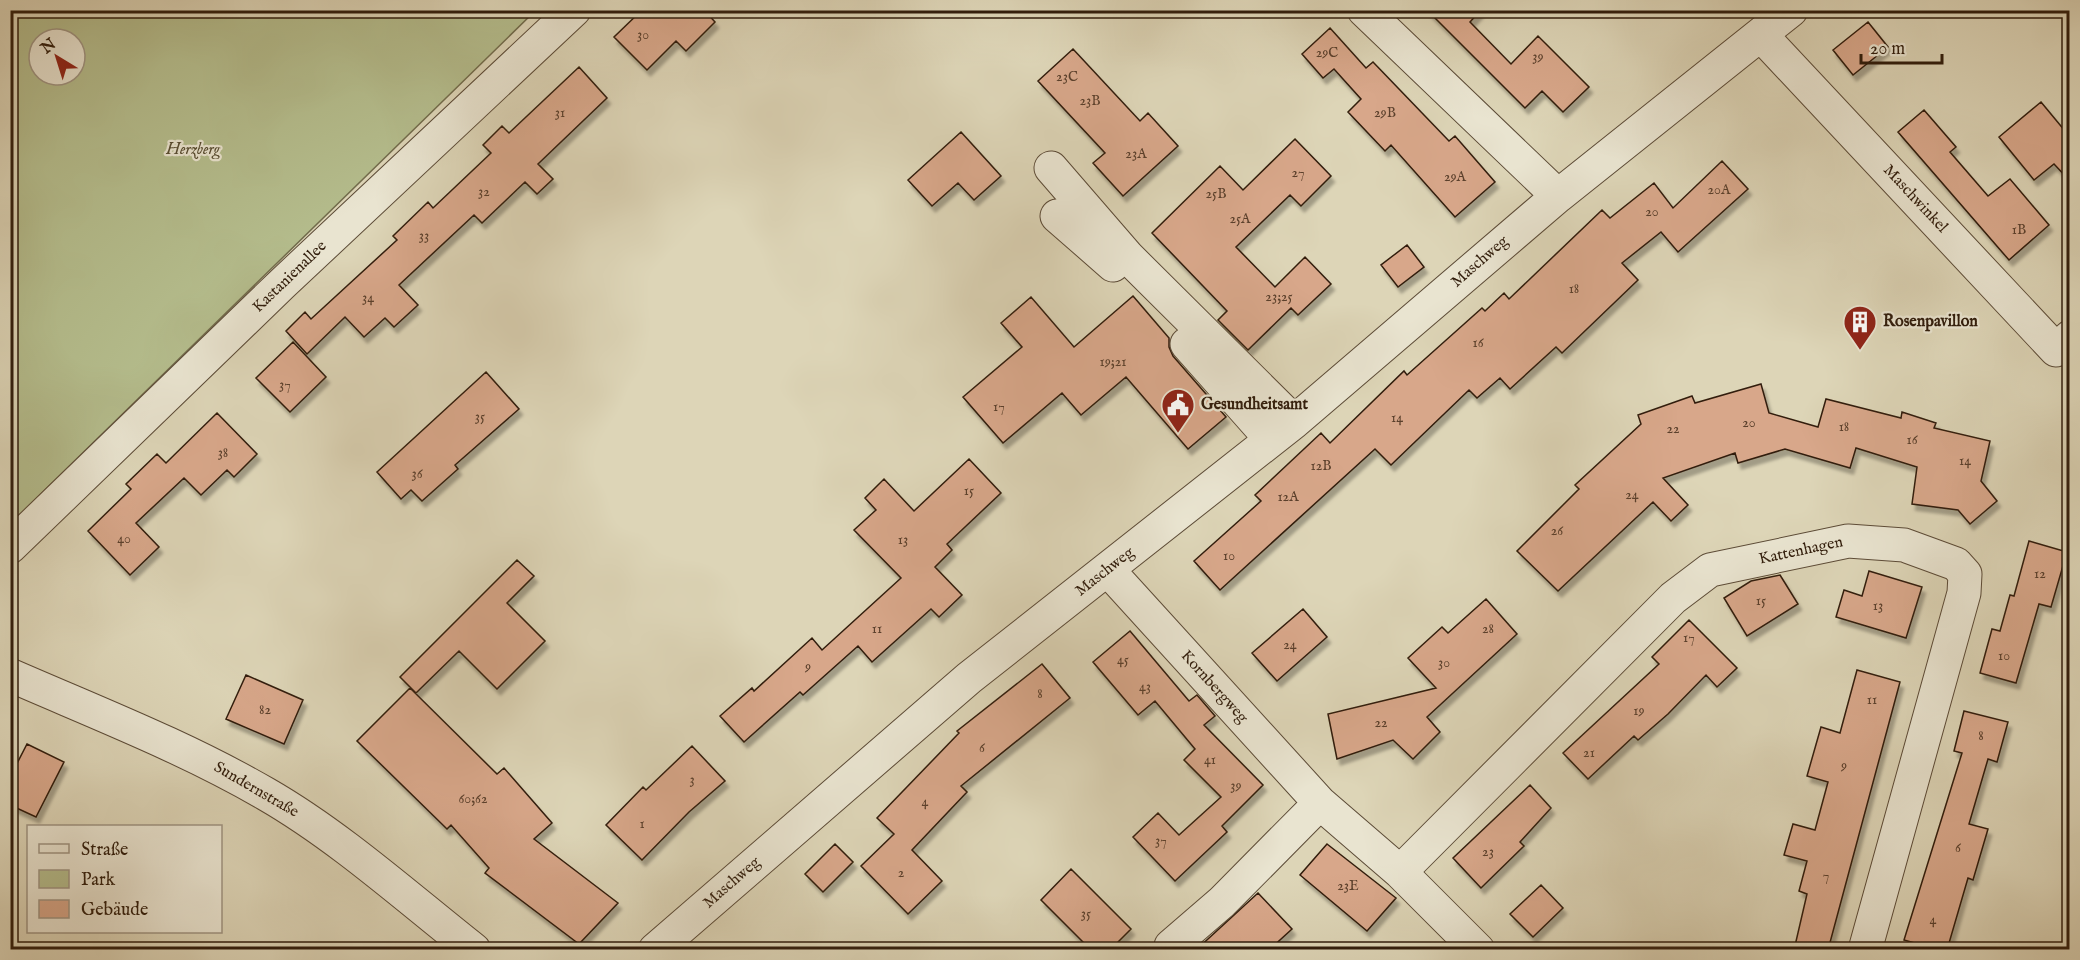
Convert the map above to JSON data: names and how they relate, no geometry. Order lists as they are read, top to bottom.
{
  "streets": {
    "street": [
      "Maschwinkel",
      "Maschweg",
      "Kastanienallee",
      "Kattenhagen",
      "Kornbergweg",
      "Sundernstraße"
    ]
  },
  "crossings": [
    ["Maschwinkel", "Maschweg"],
    ["Maschweg", "Kornbergweg"],
    ["Kattenhagen", "Kornbergweg"]
  ],
  "parks": ["Herzberg"],
  "places": {
    "building": ["Rosenpavillon"],
    "public building": ["Gesundheitsamt"]
  },
  "house_numbers": [
    "30",
    "29C",
    "39",
    "23C",
    "23B",
    "31",
    "29B",
    "23A",
    "27",
    "29A",
    "20A",
    "32",
    "25B",
    "20",
    "25A",
    "1B",
    "33",
    "18",
    "23;25",
    "34",
    "16",
    "19;21",
    "37",
    "17",
    "35",
    "14",
    "20",
    "18",
    "22",
    "16",
    "38",
    "14",
    "12B",
    "36",
    "15",
    "24",
    "12A",
    "26",
    "40",
    "13",
    "10",
    "12",
    "15",
    "13",
    "11",
    "28",
    "17",
    "24",
    "10",
    "45",
    "30",
    "9",
    "43",
    "8",
    "11",
    "82",
    "19",
    "22",
    "8",
    "6",
    "21",
    "41",
    "9",
    "3",
    "39",
    "60;62",
    "4",
    "1",
    "37",
    "6",
    "23",
    "2",
    "7",
    "23E",
    "35",
    "4"
  ],
  "legend": ["Straße", "Park", "Gebäude"],
  "scale_bar": "20 m",
  "north": "top left"
}
